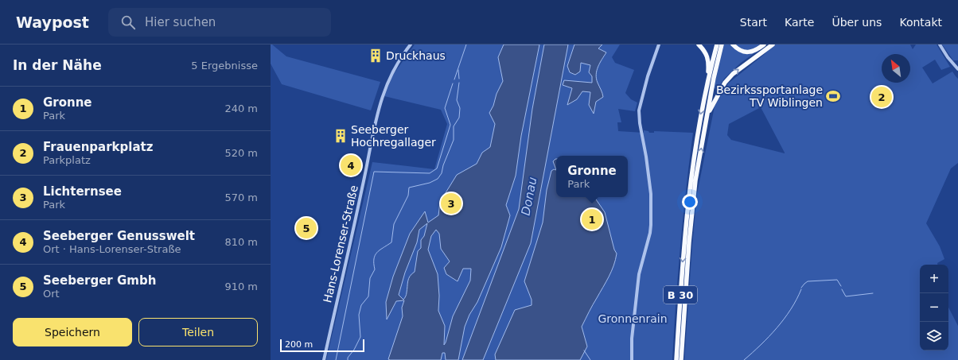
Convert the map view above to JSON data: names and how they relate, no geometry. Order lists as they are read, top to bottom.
{
  "streets": {
    "highway": ["B 30"],
    "street": ["Hans-Lorenser-Straße"]
  },
  "water": ["Donau"],
  "parks": ["Gronnenrain"],
  "places": {
    "building": ["Druckhaus", "Seeberger Hochregallager"],
    "sports": ["Bezirkssportanlage TV Wiblingen"]
  },
  "scale_bar": "200 m",
  "north": "top left",
  "page": {
    "header": "Waypost",
    "search": "Hier suchen",
    "nav": [
      "Start",
      "Karte",
      "Über uns",
      "Kontakt"
    ],
    "heading": ["In der Nähe", "5 Ergebnisse"],
    "pins": [
      "2",
      "4",
      "3",
      "1",
      "5"
    ],
    "list": [
      {
        "mark": "1",
        "name": "Gronne",
        "note": "Park",
        "value": "240 m"
      },
      {
        "mark": "2",
        "name": "Frauenparkplatz",
        "note": "Parkplatz",
        "value": "520 m"
      },
      {
        "mark": "3",
        "name": "Lichternsee",
        "note": "Park",
        "value": "570 m"
      },
      {
        "mark": "4",
        "name": "Seeberger Genusswelt",
        "note": "Ort · Hans-Lorenser-Straße",
        "value": "810 m"
      },
      {
        "mark": "5",
        "name": "Seeberger Gmbh",
        "note": "Ort",
        "value": "910 m"
      }
    ],
    "popup": ["Gronne", "Park"],
    "map_buttons": ["+", "−"],
    "buttons": ["Speichern", "Teilen"],
    "scale": "200 m"
  }
}
